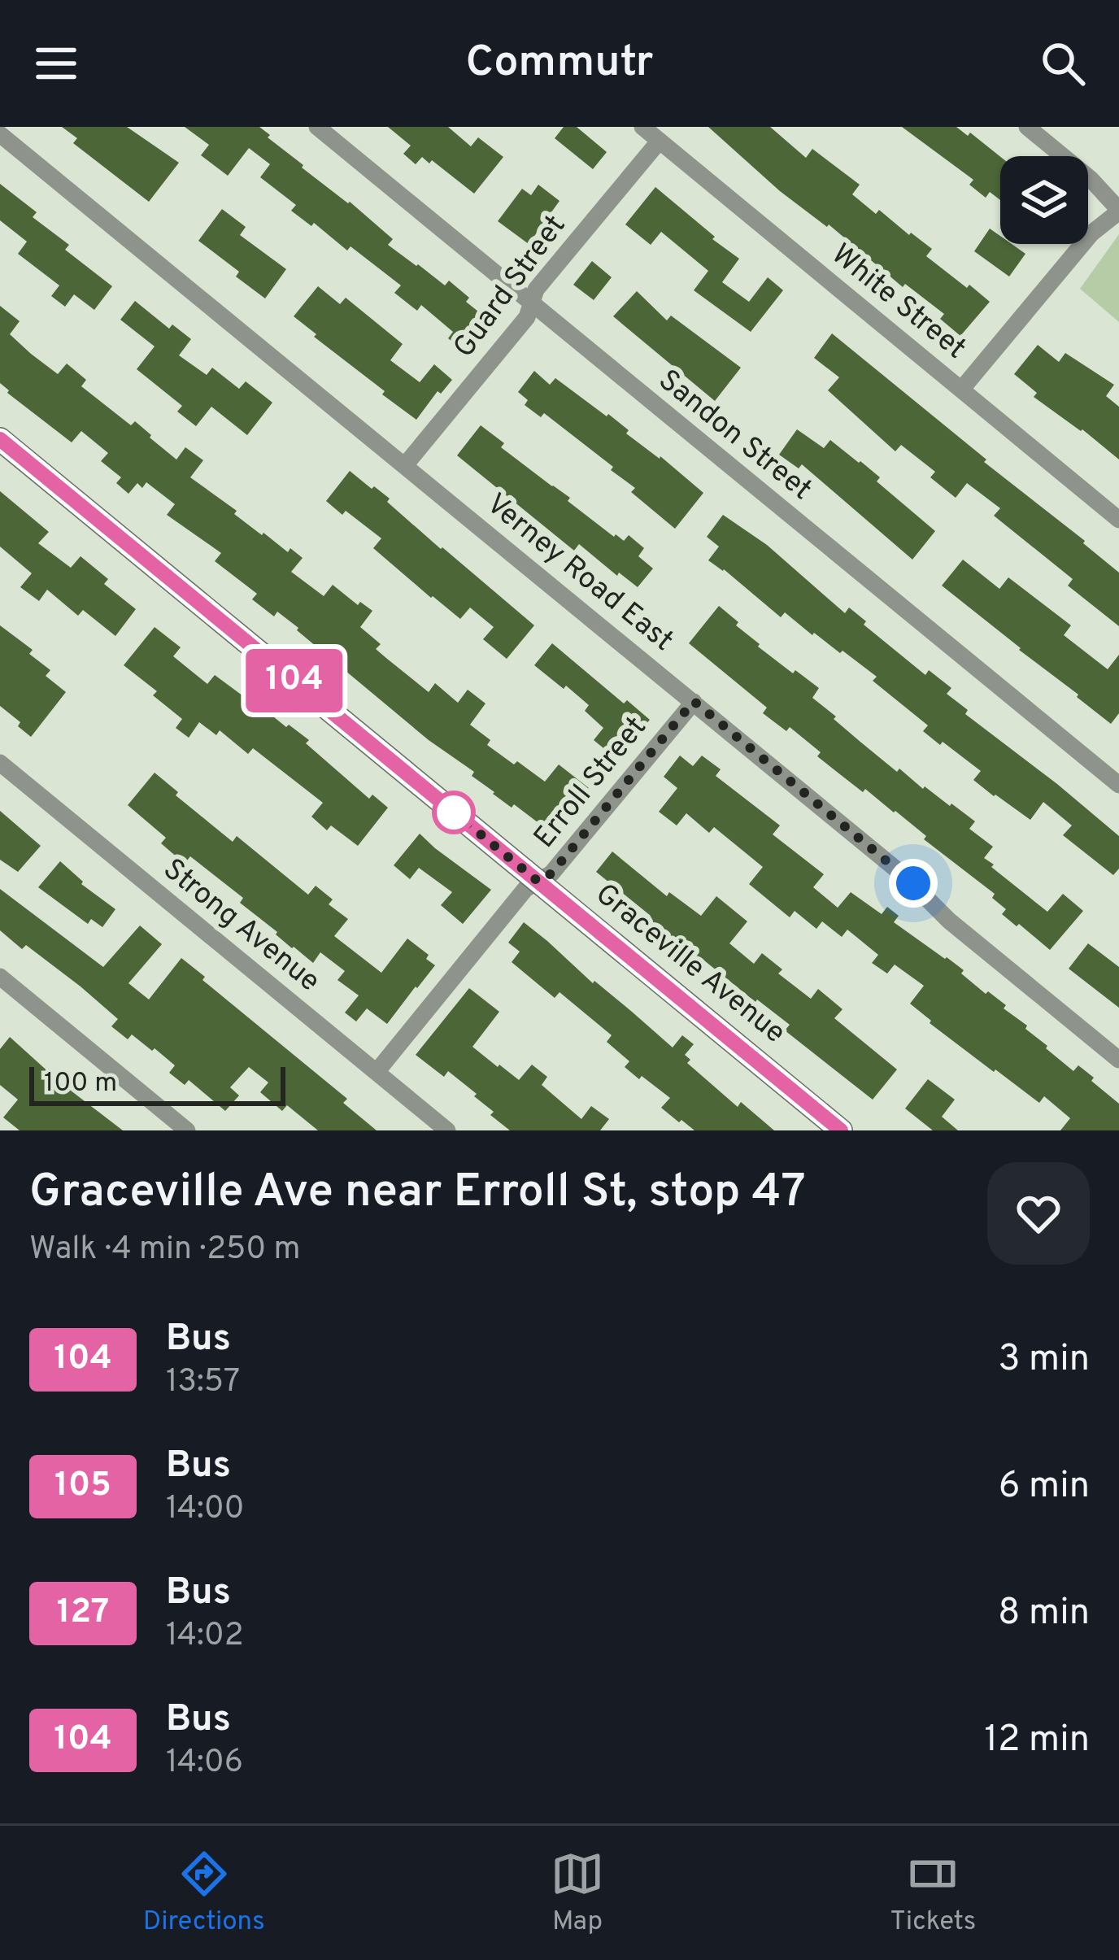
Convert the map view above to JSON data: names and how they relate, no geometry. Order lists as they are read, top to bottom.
{
  "streets": {
    "main road": ["Graceville Avenue"],
    "street": [
      "Guard Street",
      "White Street",
      "Sandon Street",
      "Verney Road East",
      "Erroll Street",
      "Strong Avenue"
    ]
  },
  "crossings": [
    ["Guard Street", "White Street"],
    ["Guard Street", "Sandon Street"],
    ["Guard Street", "Verney Road East"],
    ["Verney Road East", "Erroll Street"],
    ["Erroll Street", "Strong Avenue"],
    ["Erroll Street", "Graceville Avenue"]
  ],
  "lines": ["bus line 104"],
  "scale_bar": "100 m",
  "page": {
    "header": "Commutr",
    "on_map": "104",
    "scale": "100 m",
    "heading": ["Graceville Ave near Erroll St, stop 47", "Walk · 4 min · 250 m"],
    "list": [
      {
        "mark": "104",
        "name": "Bus",
        "note": "13:57",
        "value": "3 min"
      },
      {
        "mark": "105",
        "name": "Bus",
        "note": "14:00",
        "value": "6 min"
      },
      {
        "mark": "127",
        "name": "Bus",
        "note": "14:02",
        "value": "8 min"
      },
      {
        "mark": "104",
        "name": "Bus",
        "note": "14:06",
        "value": "12 min"
      }
    ],
    "tabs": ["Directions", "Map", "Tickets"]
  }
}
